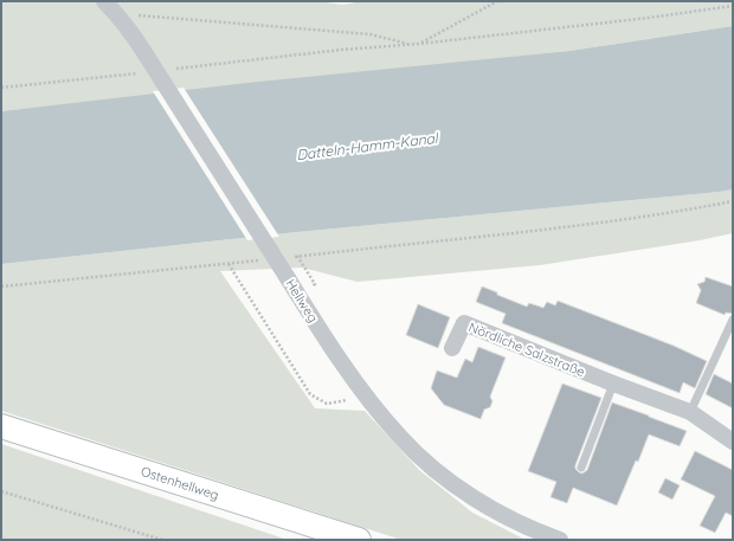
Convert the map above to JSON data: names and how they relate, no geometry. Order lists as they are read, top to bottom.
{
  "streets": {
    "main road": ["Ostenhellweg"],
    "street": ["Hellweg", "Nördliche Salzstraße"]
  },
  "water": ["Datteln-Hamm-Kanal"]
}
